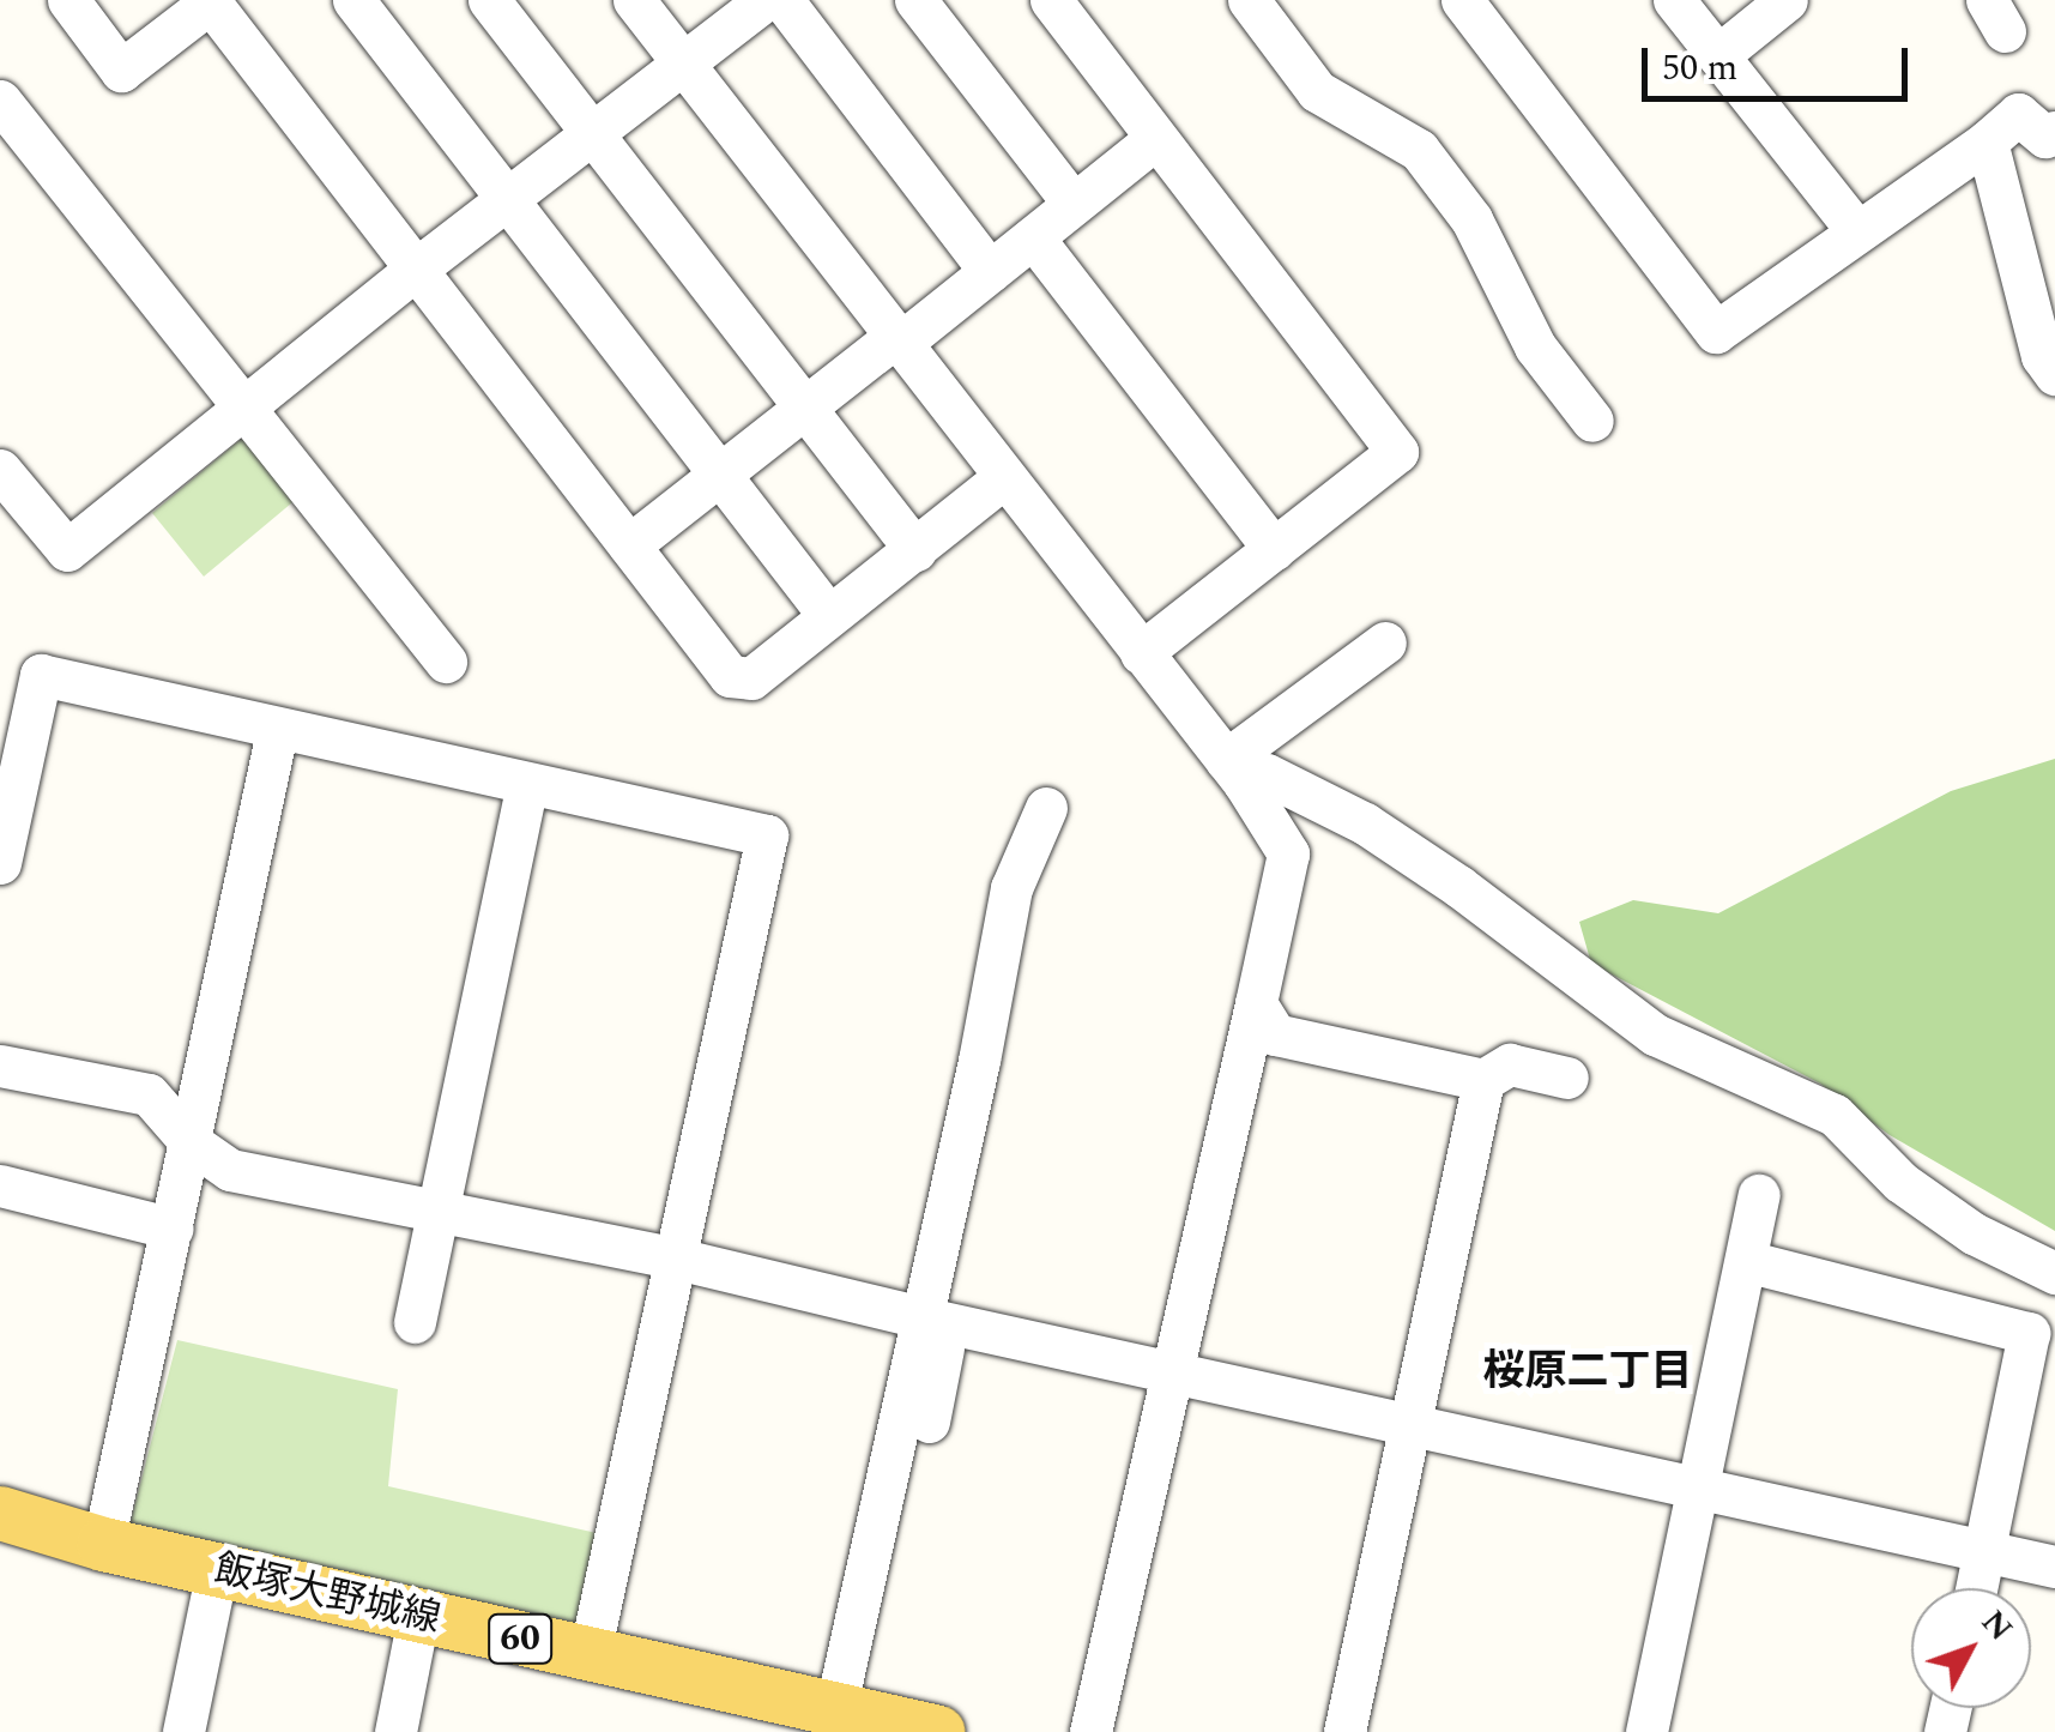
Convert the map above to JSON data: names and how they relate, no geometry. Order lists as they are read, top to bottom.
{
  "streets": {
    "main road": ["飯塚大野城線", "60"]
  },
  "districts": ["桜原二丁目"],
  "scale_bar": "50 m",
  "north": "top right"
}
